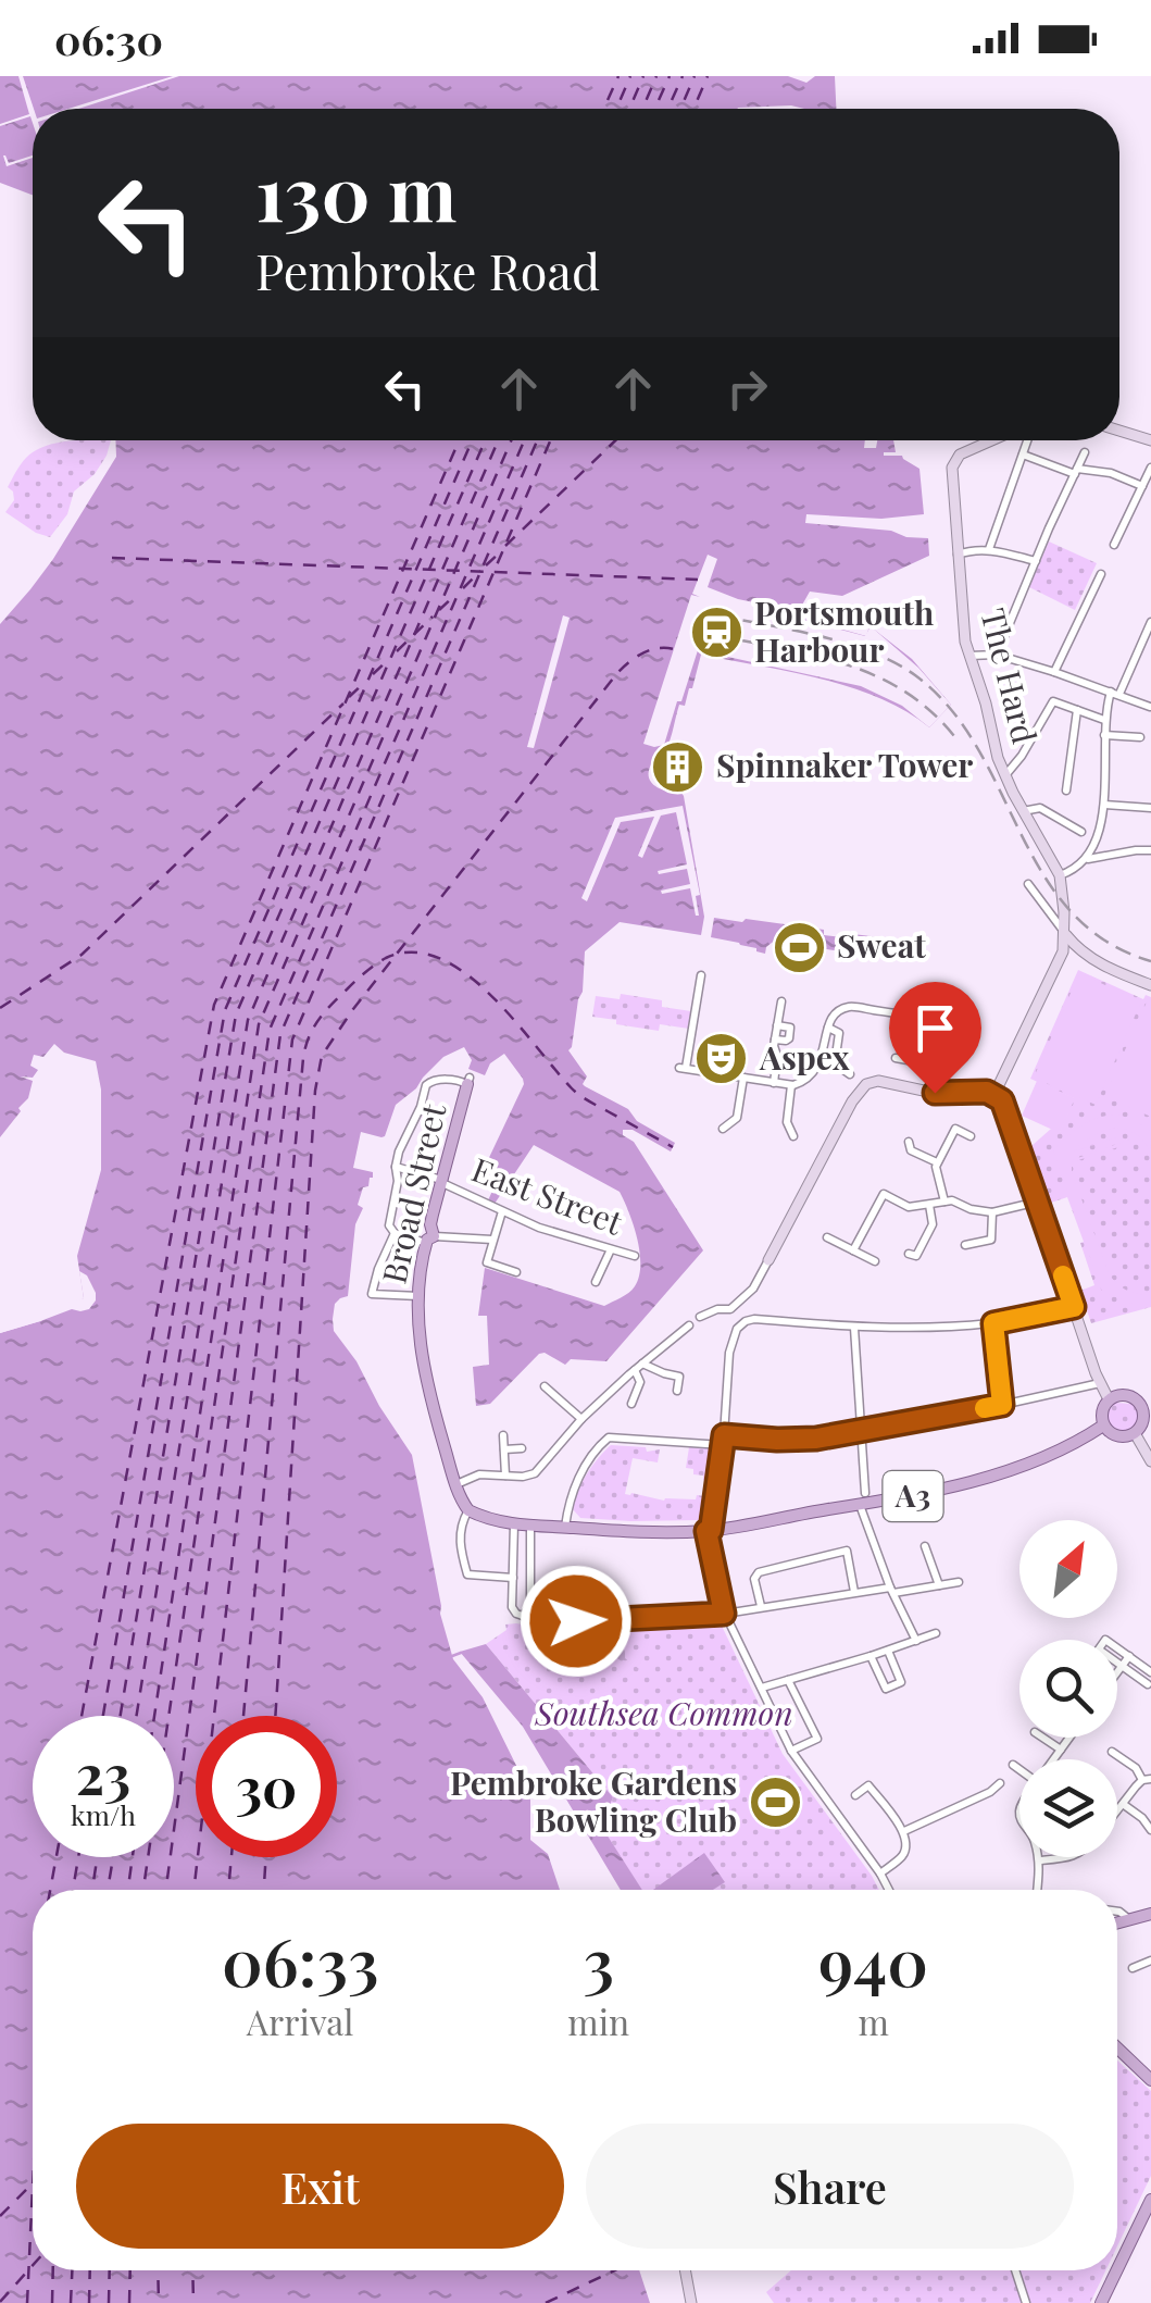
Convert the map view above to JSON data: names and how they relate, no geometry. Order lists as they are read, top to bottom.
{
  "streets": {
    "main road": ["The Hard", "Broad Street", "A3"],
    "street": ["East Street"]
  },
  "crossings": [
    ["Broad Street", "East Street"],
    ["Broad Street", "A3"]
  ],
  "parks": ["Southsea Common"],
  "places": {
    "station": ["Portsmouth Harbour"],
    "building": ["Spinnaker Tower"],
    "sports": ["Sweat", "Pembroke Gardens Bowling Club"],
    "theatre": ["Aspex"]
  },
  "north": "top right",
  "page": {
    "status": "06:30",
    "turn": ["130 m", "Pembroke Road"],
    "speed": "23 km/h",
    "limit": "30",
    "eta": [
      "06:33",
      "Arrival",
      "3",
      "min",
      "940",
      "m"
    ],
    "buttons": ["Exit", "Share"]
  }
}
